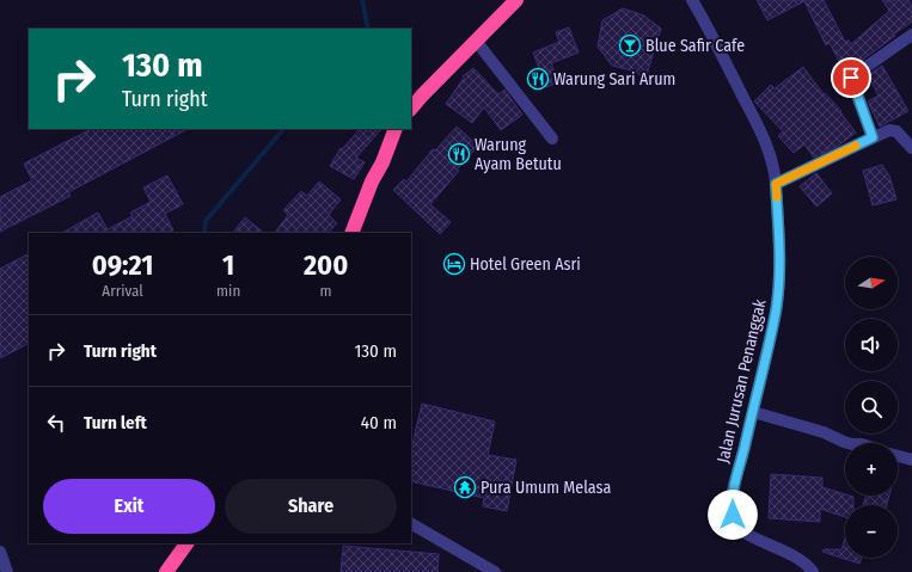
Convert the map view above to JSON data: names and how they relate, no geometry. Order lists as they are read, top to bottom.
{
  "streets": {
    "street": ["Jalan Jurusan Penanggak"]
  },
  "places": {
    "bar": ["Blue Safir Cafe"],
    "restaurant": ["Warung Sari Arum", "Warung Ayam Betutu"],
    "hotel": ["Hotel Green Asri"],
    "temple": ["Pura Umum Melasa"]
  },
  "north": "right",
  "page": {
    "turn": ["130 m", "Turn right"],
    "eta": [
      "09:21",
      "Arrival",
      "1",
      "min",
      "200",
      "m"
    ],
    "map_buttons": ["+", "−"],
    "list": [
      {
        "name": "Turn right",
        "value": "130 m"
      },
      {
        "name": "Turn left",
        "value": "40 m"
      }
    ],
    "buttons": ["Exit", "Share"]
  }
}
